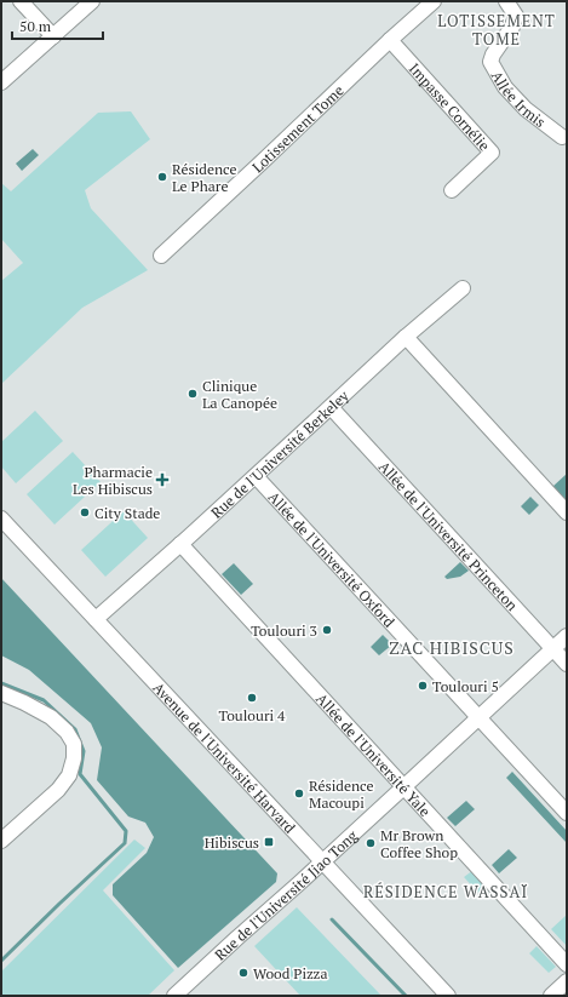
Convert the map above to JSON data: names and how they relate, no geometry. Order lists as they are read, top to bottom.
{
  "streets": {
    "street": [
      "Allée Irmis",
      "Impasse Cornélie",
      "Lotissement Tome",
      "Rue de l'Université Berkeley",
      "Allée de l'Université Princeton",
      "Allée de l'Université Oxford",
      "Allée de l'Université Yale",
      "Avenue de l'Université Harvard",
      "Rue de l'Université Jiao Tong"
    ]
  },
  "crossings": [
    ["Impasse Cornélie", "Lotissement Tome"],
    ["Rue de l'Université Berkeley", "Allée de l'Université Princeton"],
    ["Rue de l'Université Berkeley", "Allée de l'Université Oxford"],
    ["Rue de l'Université Berkeley", "Allée de l'Université Yale"],
    ["Rue de l'Université Berkeley", "Avenue de l'Université Harvard"],
    ["Allée de l'Université Princeton", "Rue de l'Université Jiao Tong"],
    ["Allée de l'Université Oxford", "Rue de l'Université Jiao Tong"],
    ["Allée de l'Université Yale", "Rue de l'Université Jiao Tong"],
    ["Avenue de l'Université Harvard", "Rue de l'Université Jiao Tong"]
  ],
  "districts": ["LOTISSEMENT TOME", "ZAC HIBISCUS", "RÉSIDENCE WASSAÏ"],
  "places": {
    "other": [
      "Résidence Le Phare",
      "Clinique La Canopée",
      "City Stade",
      "Toulouri 3",
      "Toulouri 5",
      "Toulouri 4",
      "Résidence Macoupi",
      "Mr Brown Coffee Shop",
      "Wood Pizza"
    ],
    "health": ["Pharmacie Les Hibiscus"],
    "transit": ["Hibiscus"]
  },
  "scale_bar": "50 m"
}
